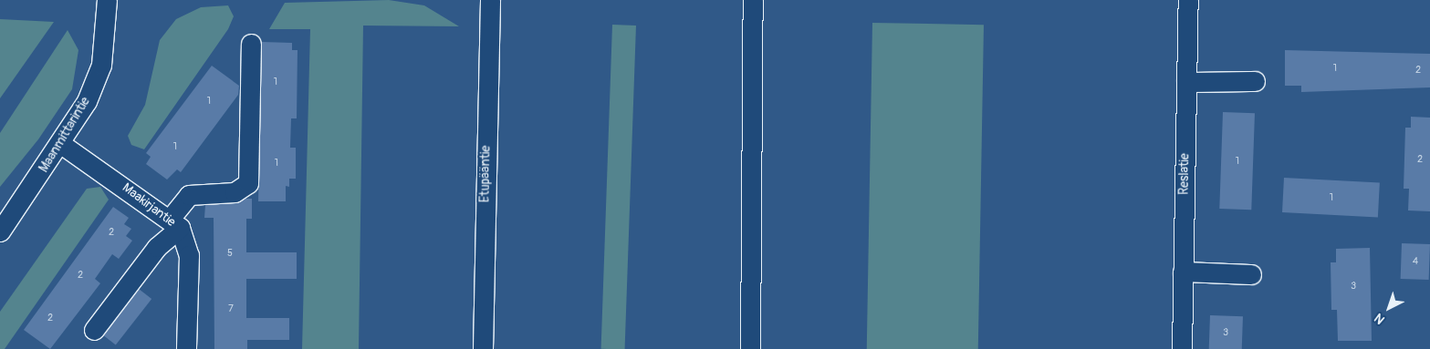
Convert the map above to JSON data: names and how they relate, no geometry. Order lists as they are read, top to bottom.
{
  "streets": {
    "street": [
      "Maanmittarintie",
      "Etupääntie",
      "Reslatie",
      "Maakirjantie"
    ]
  },
  "crossings": [
    ["Maanmittarintie", "Maakirjantie"]
  ],
  "house_numbers": [
    "1",
    "2",
    "1",
    "1",
    "1",
    "2",
    "1",
    "1",
    "1",
    "2",
    "5",
    "4",
    "2",
    "3",
    "7",
    "2",
    "3"
  ],
  "north": "bottom left"
}
